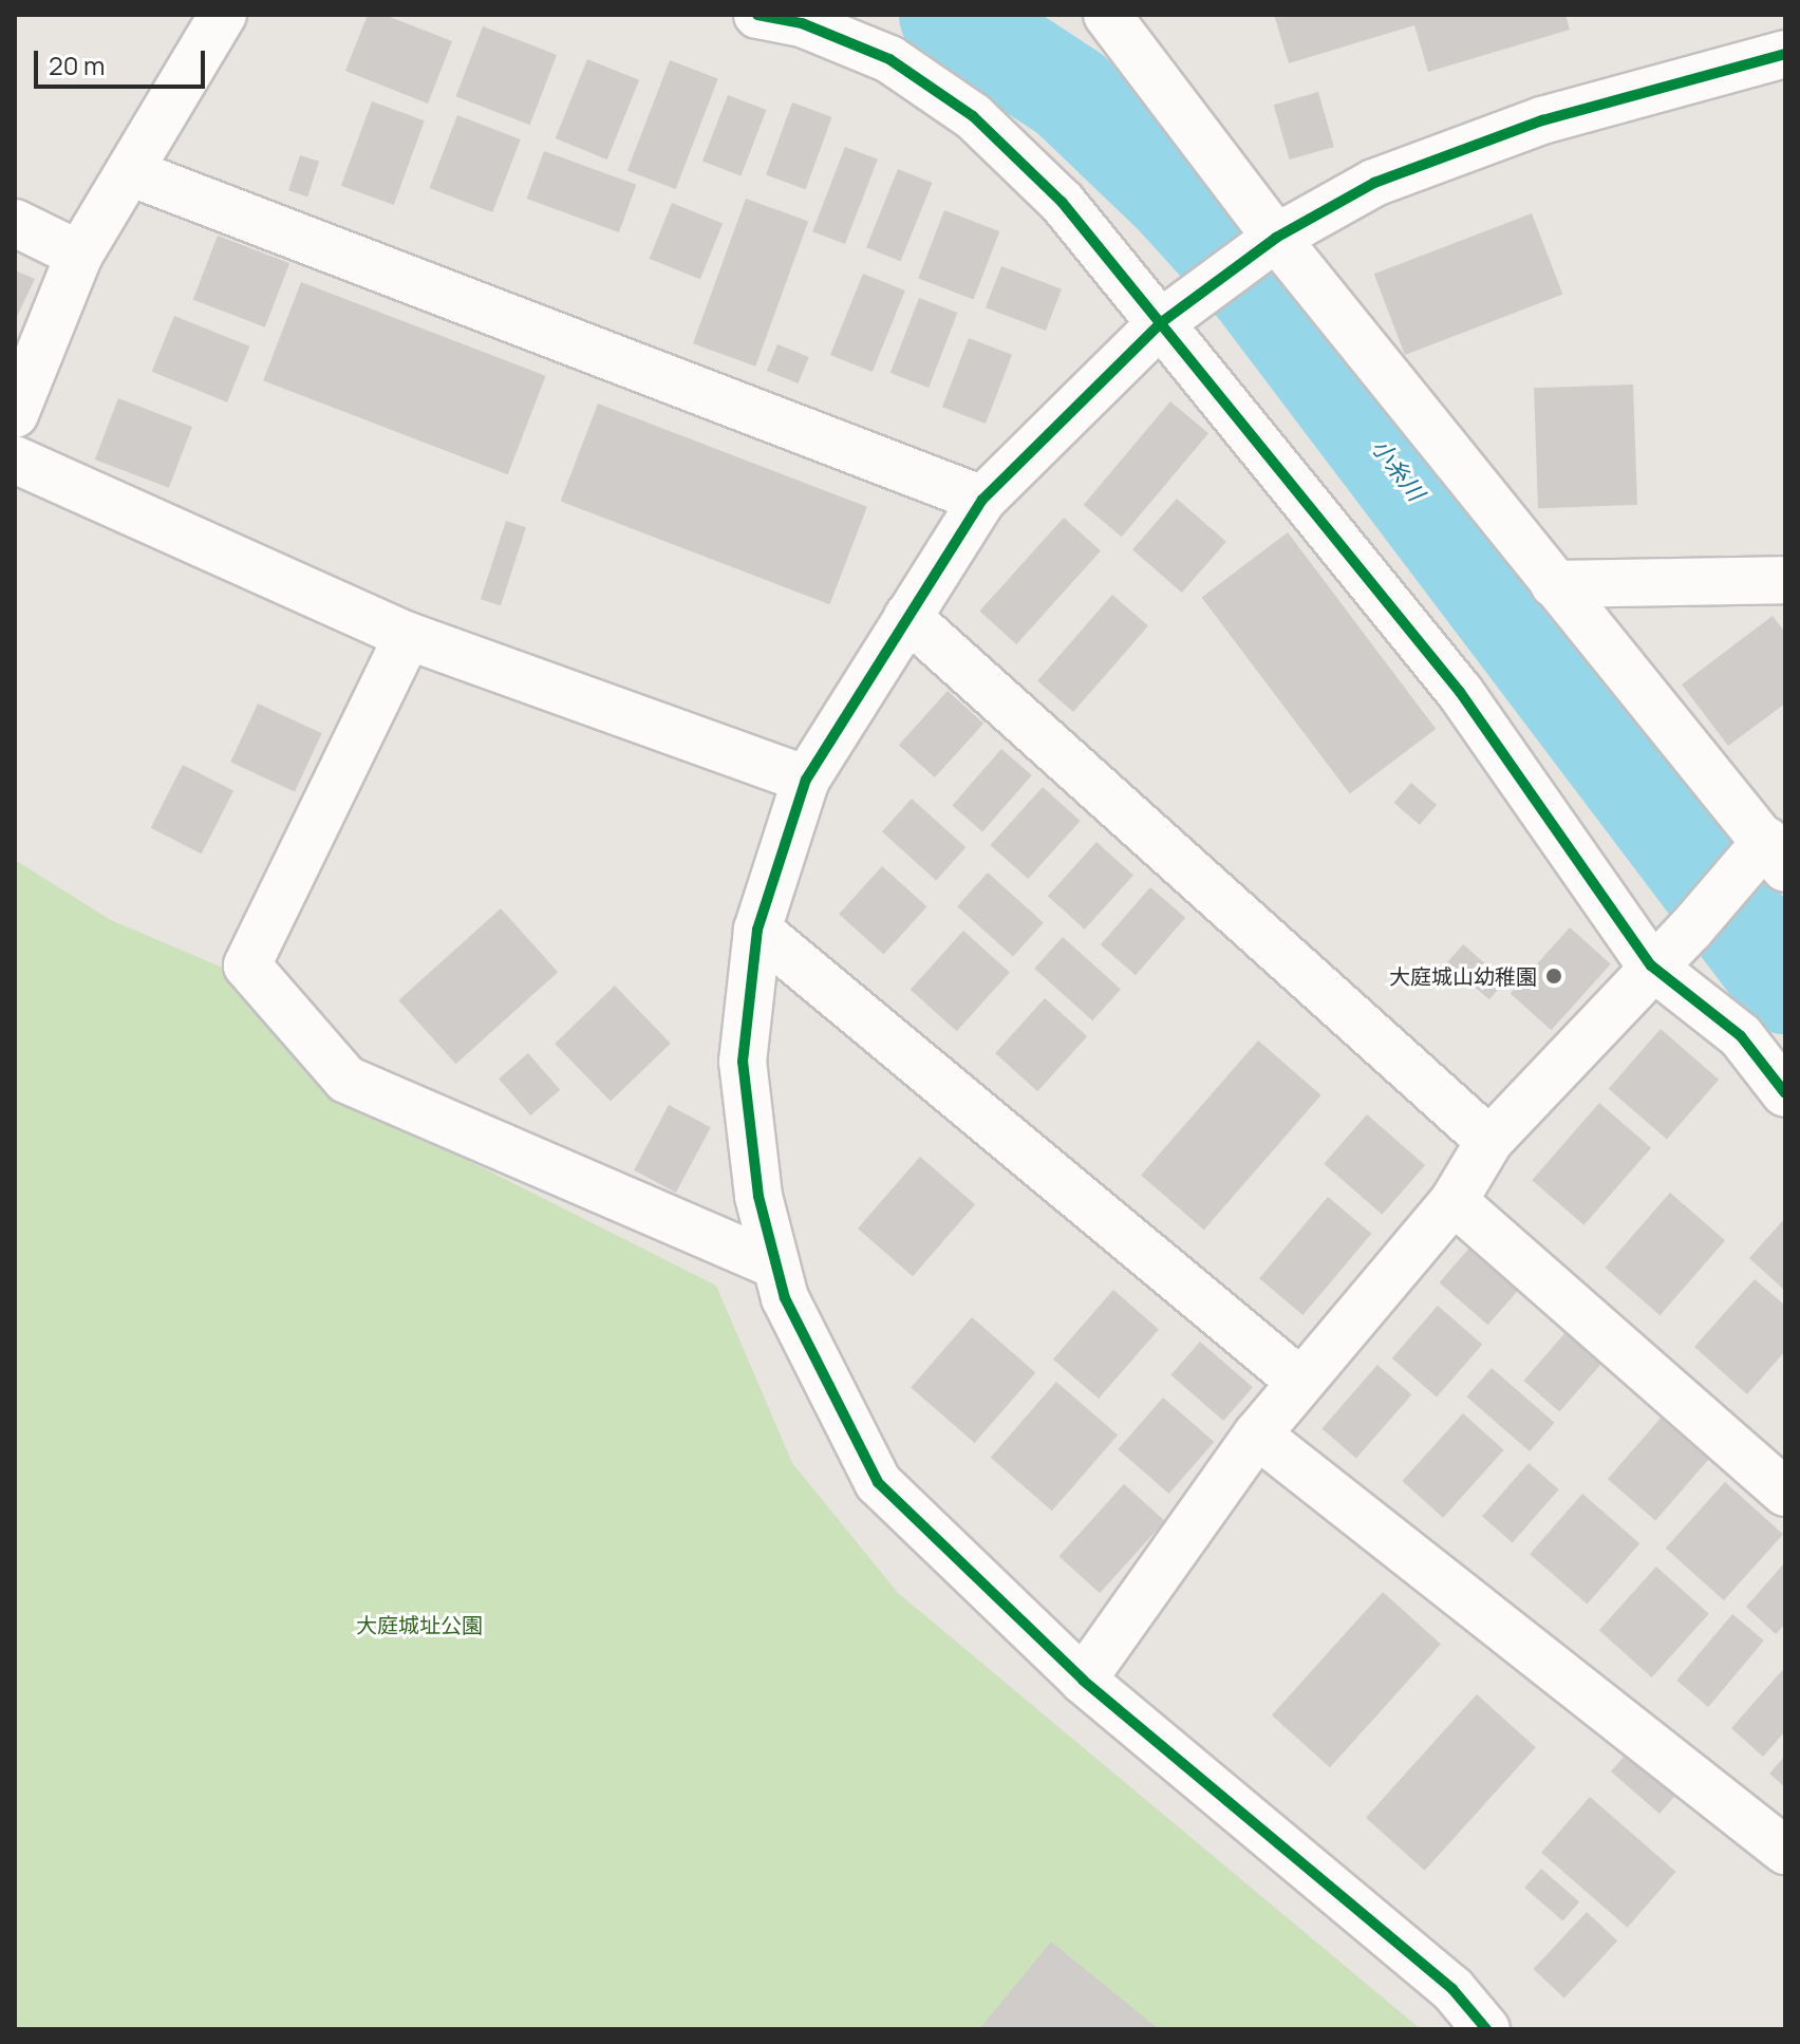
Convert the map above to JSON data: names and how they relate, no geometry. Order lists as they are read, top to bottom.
{
  "water": ["小糸川"],
  "parks": ["大庭城址公園"],
  "places": ["大庭城山幼稚園"],
  "scale_bar": "20 m"
}
